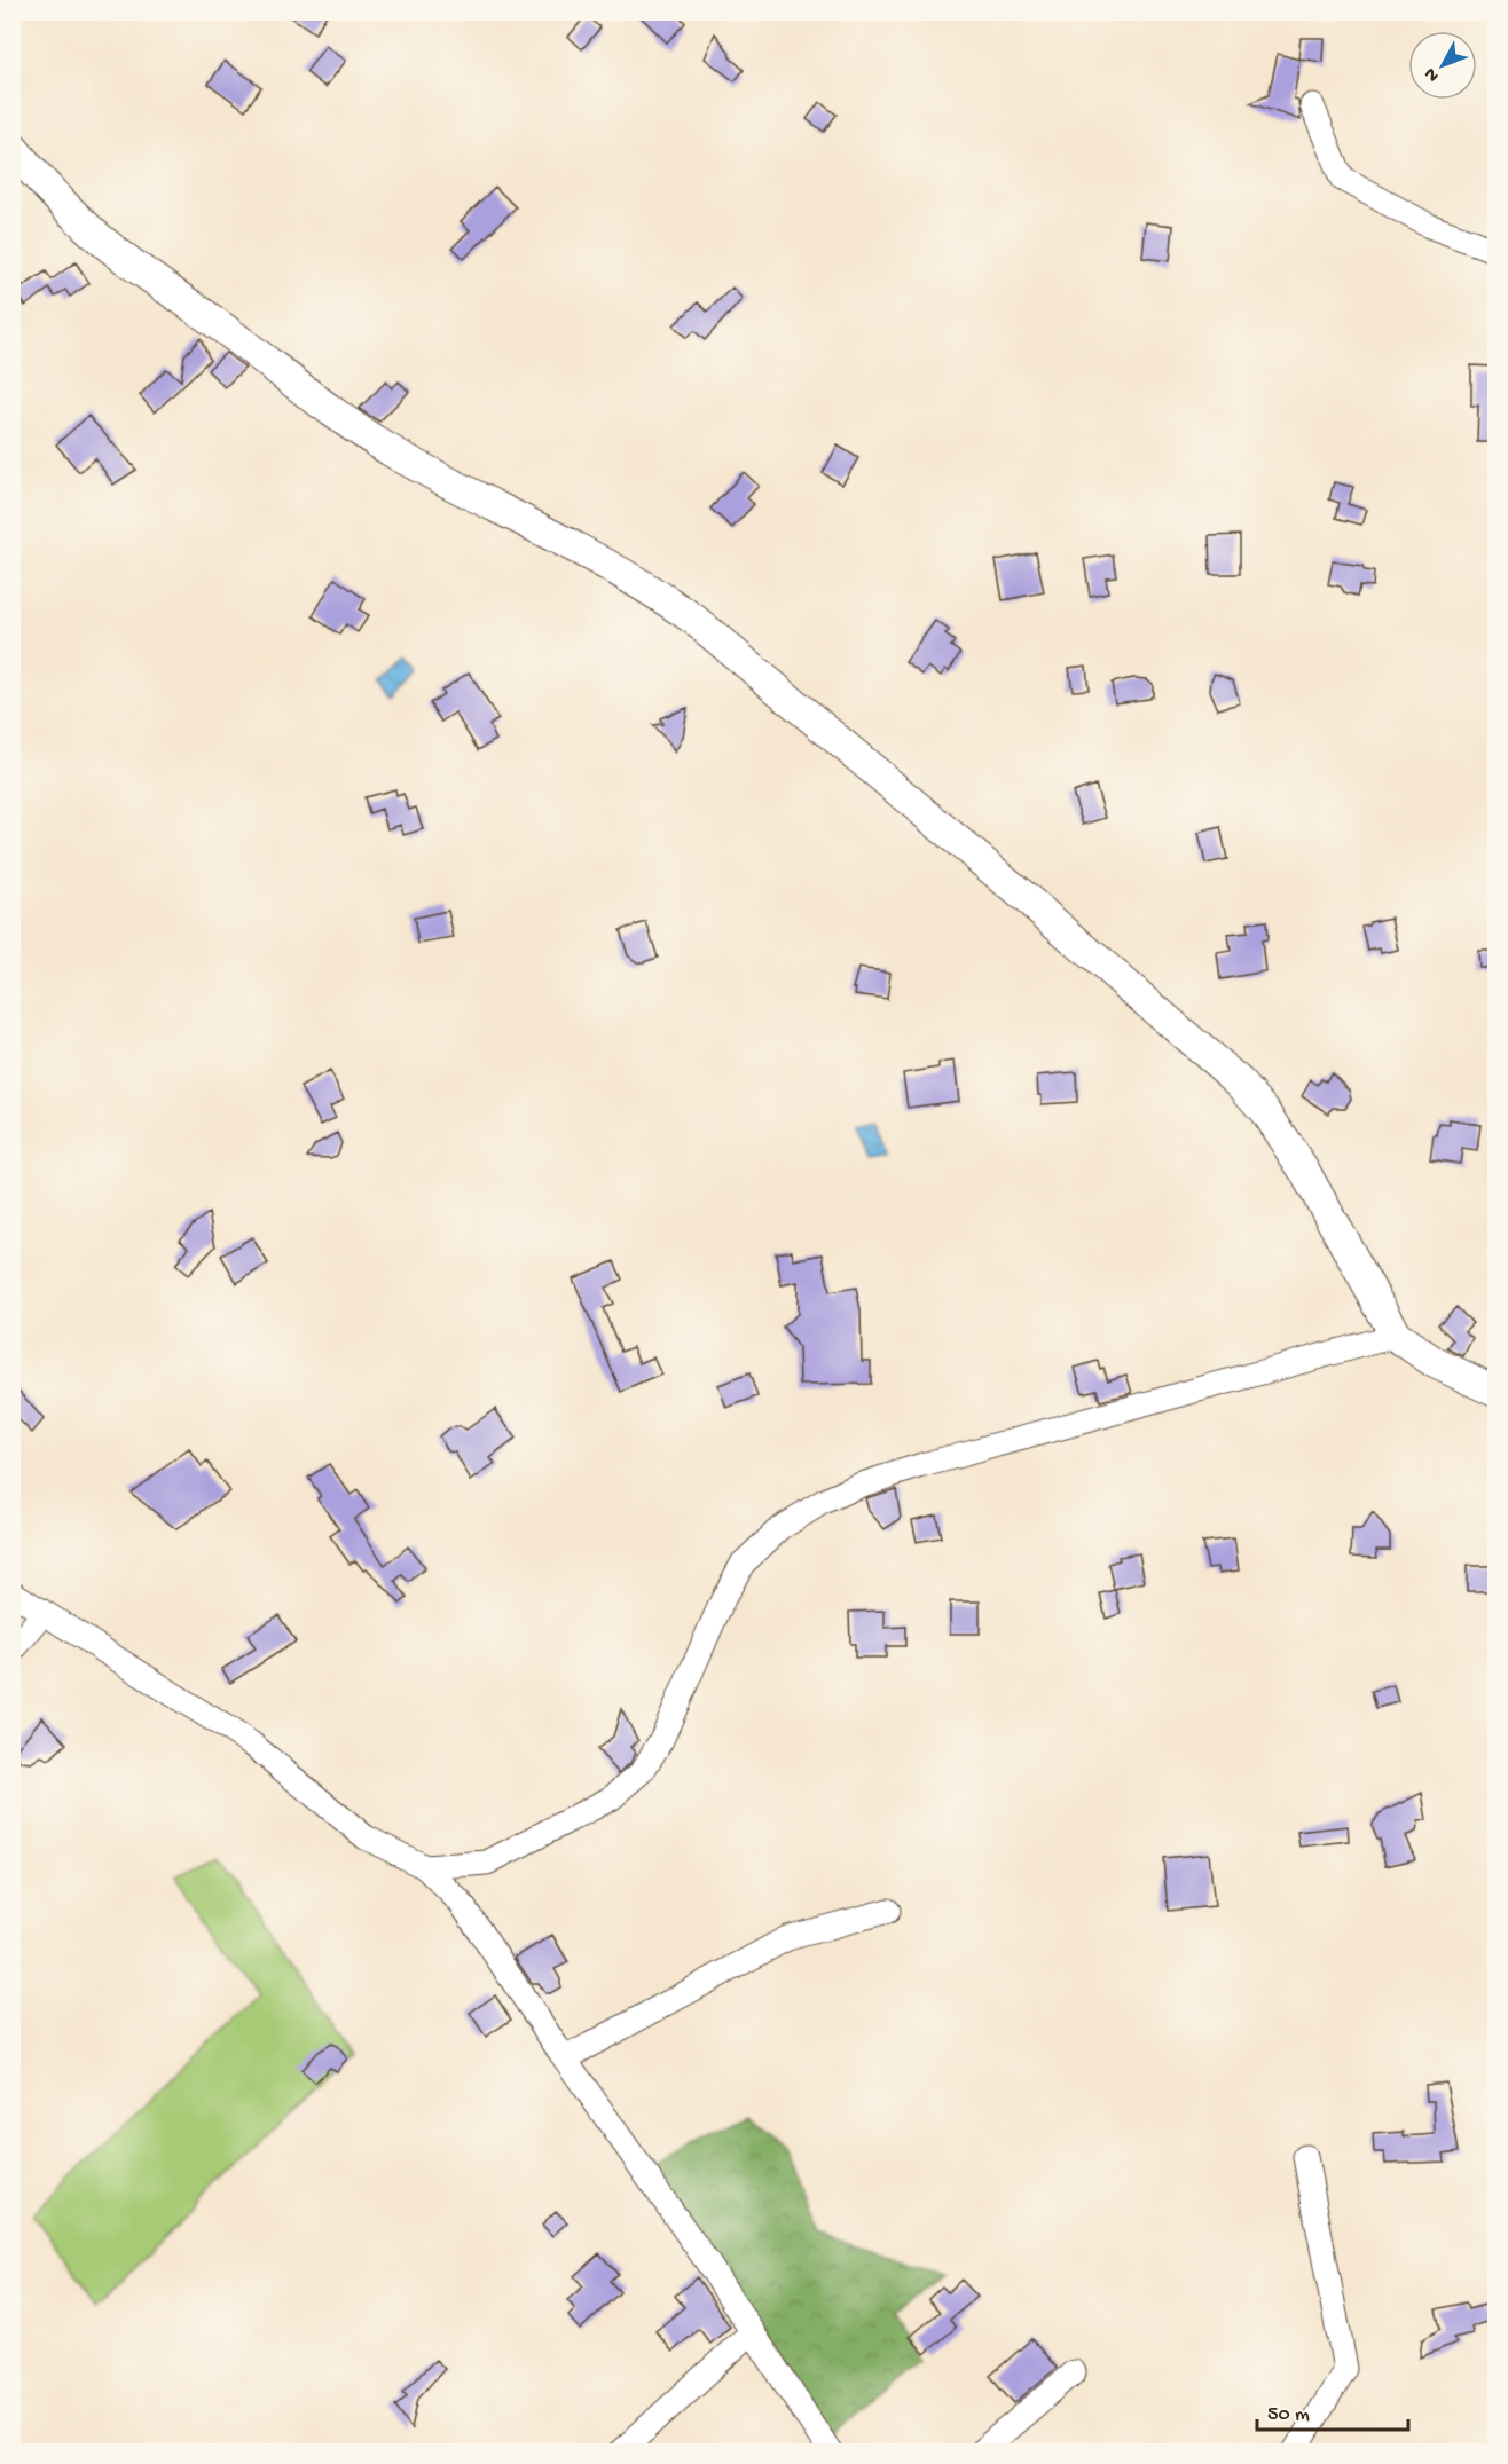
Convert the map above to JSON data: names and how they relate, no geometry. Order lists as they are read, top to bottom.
{
  "scale_bar": "50 m",
  "north": "bottom left"
}
